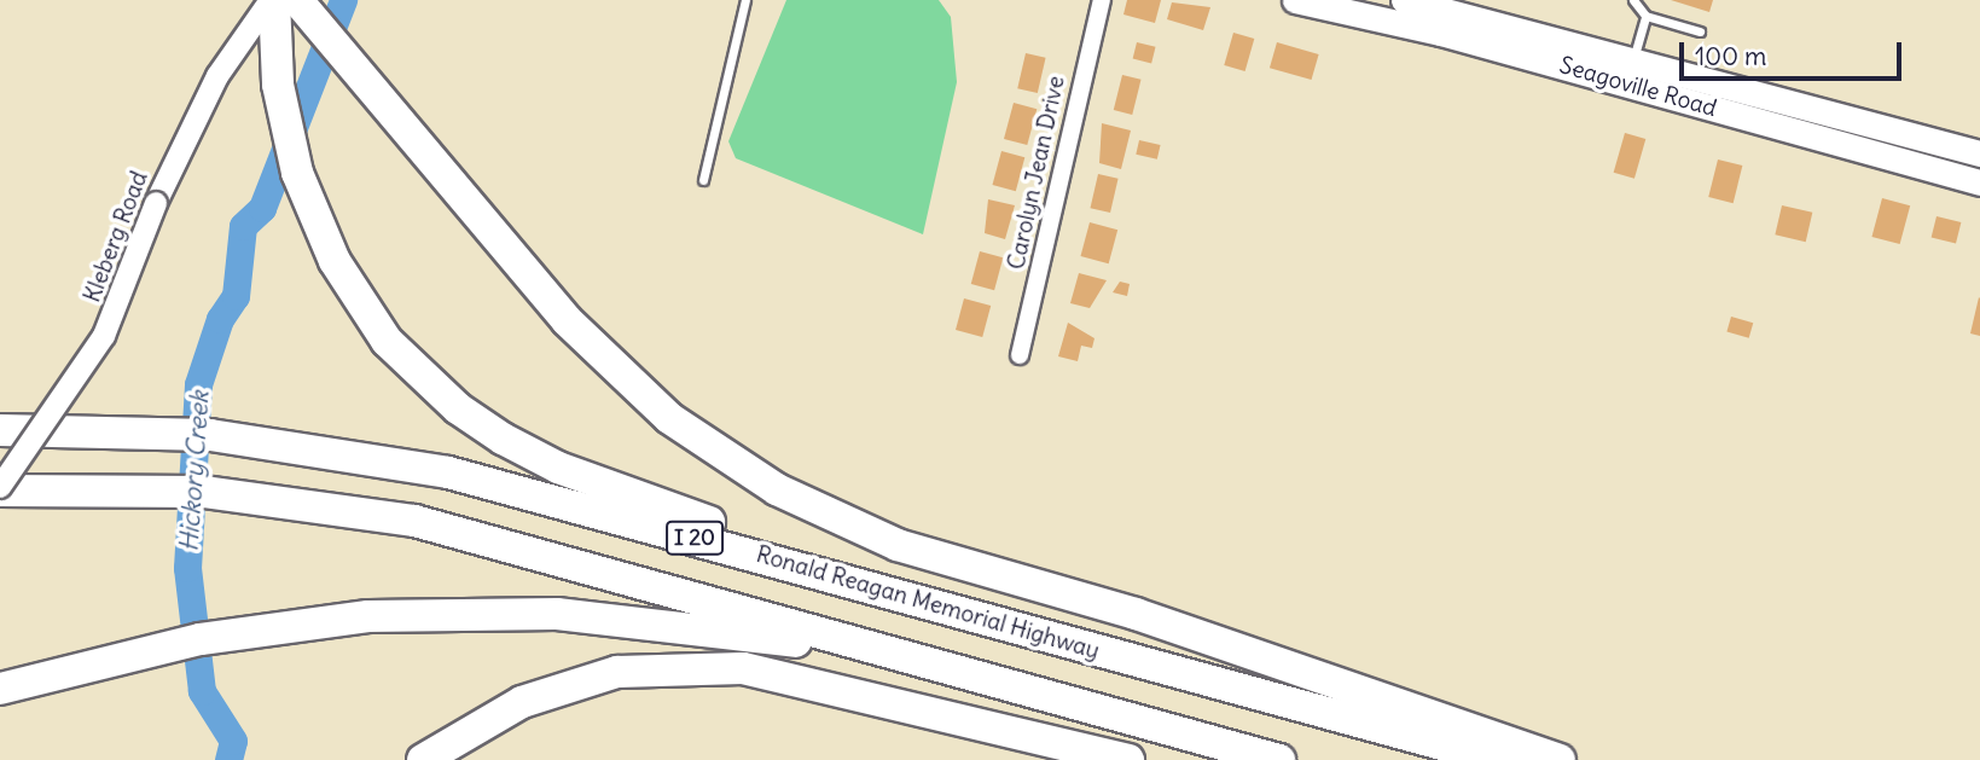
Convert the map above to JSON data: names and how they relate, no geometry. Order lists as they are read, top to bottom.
{
  "streets": {
    "highway": ["I 20", "Ronald Reagan Memorial Highway"],
    "main road": ["Seagoville Road"],
    "street": ["Carolyn Jean Drive", "Kleberg Road"]
  },
  "crossings": [
    ["Kleberg Road", "I 20"]
  ],
  "water": ["Hickory Creek"],
  "scale_bar": "100 m"
}
